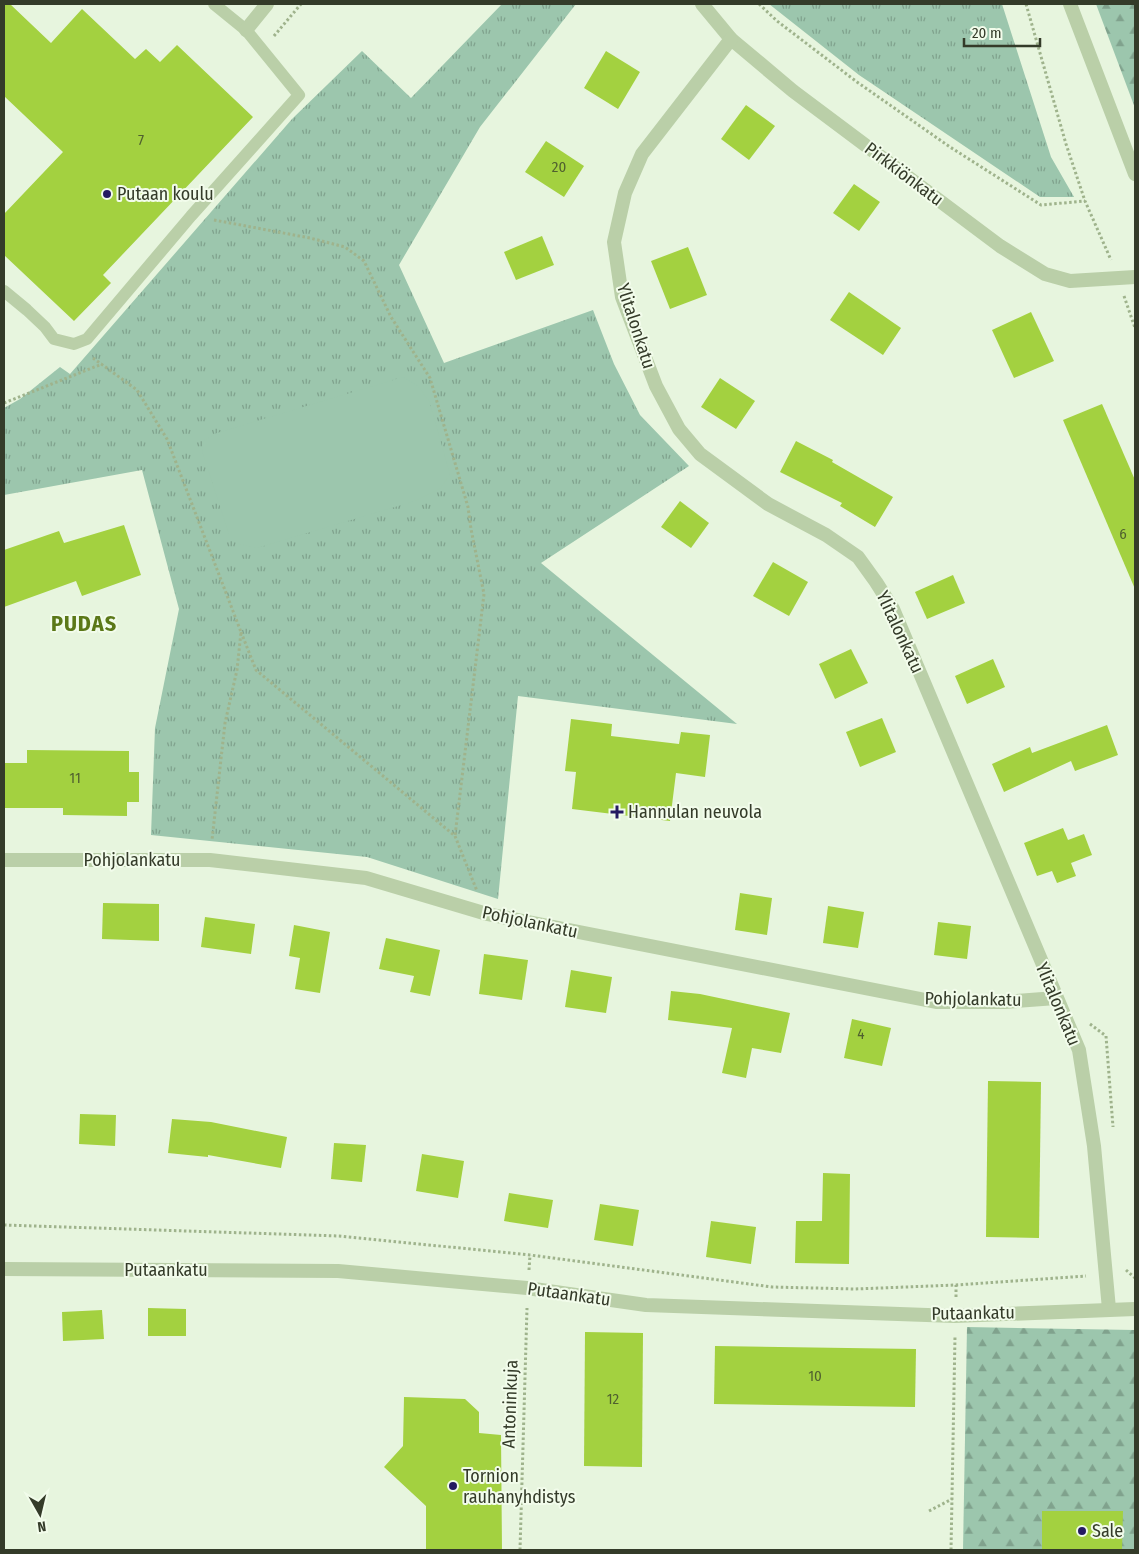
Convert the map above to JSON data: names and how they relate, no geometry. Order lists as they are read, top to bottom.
{
  "streets": {
    "street": [
      "Pirkkiönkatu",
      "Ylitalonkatu",
      "Pohjolankatu",
      "Putaankatu"
    ],
    "path": ["Antoninkuja"]
  },
  "crossings": [
    ["Pirkkiönkatu", "Ylitalonkatu"],
    ["Ylitalonkatu", "Pohjolankatu"],
    ["Ylitalonkatu", "Putaankatu"],
    ["Putaankatu", "Antoninkuja"]
  ],
  "districts": ["PUDAS"],
  "places": {
    "other": ["Putaan koulu", "Tornion rauhanyhdistys", "Sale"],
    "health": ["Hannulan neuvola"]
  },
  "house_numbers": [
    "7",
    "20",
    "6",
    "11",
    "4",
    "10",
    "12"
  ],
  "scale_bar": "20 m",
  "north": "bottom"
}
